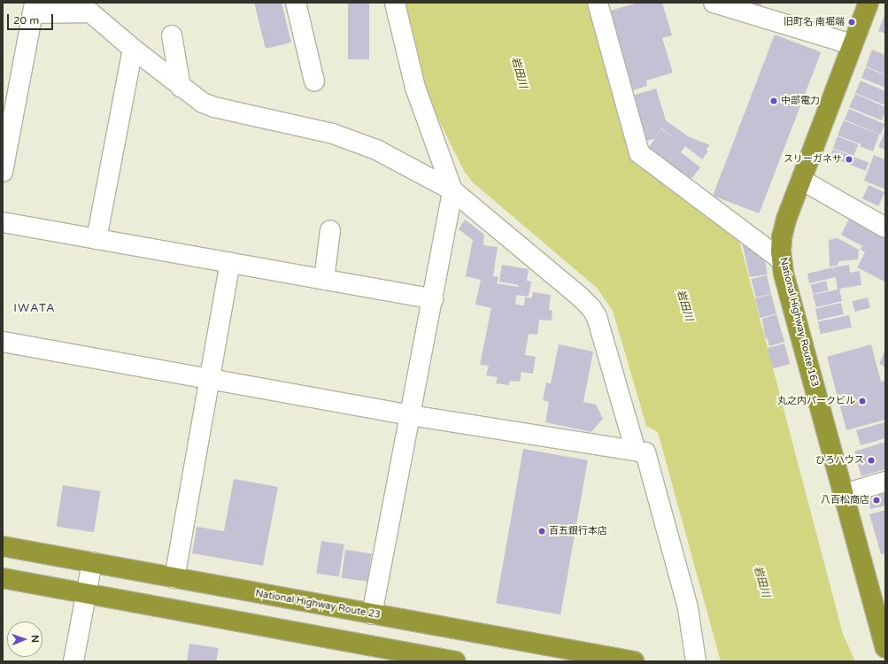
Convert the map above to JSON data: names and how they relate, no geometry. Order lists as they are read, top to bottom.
{
  "streets": {
    "highway": ["National Highway Route 163", "National Highway Route 23"]
  },
  "districts": ["IWATA"],
  "water": ["岩田川"],
  "places": [
    "旧町名 南堀端",
    "中部電力",
    "スリーガネサ",
    "丸之内パークビル",
    "ひろハウス",
    "八百松商店",
    "百五銀行本店"
  ],
  "scale_bar": "20 m",
  "north": "right"
}
